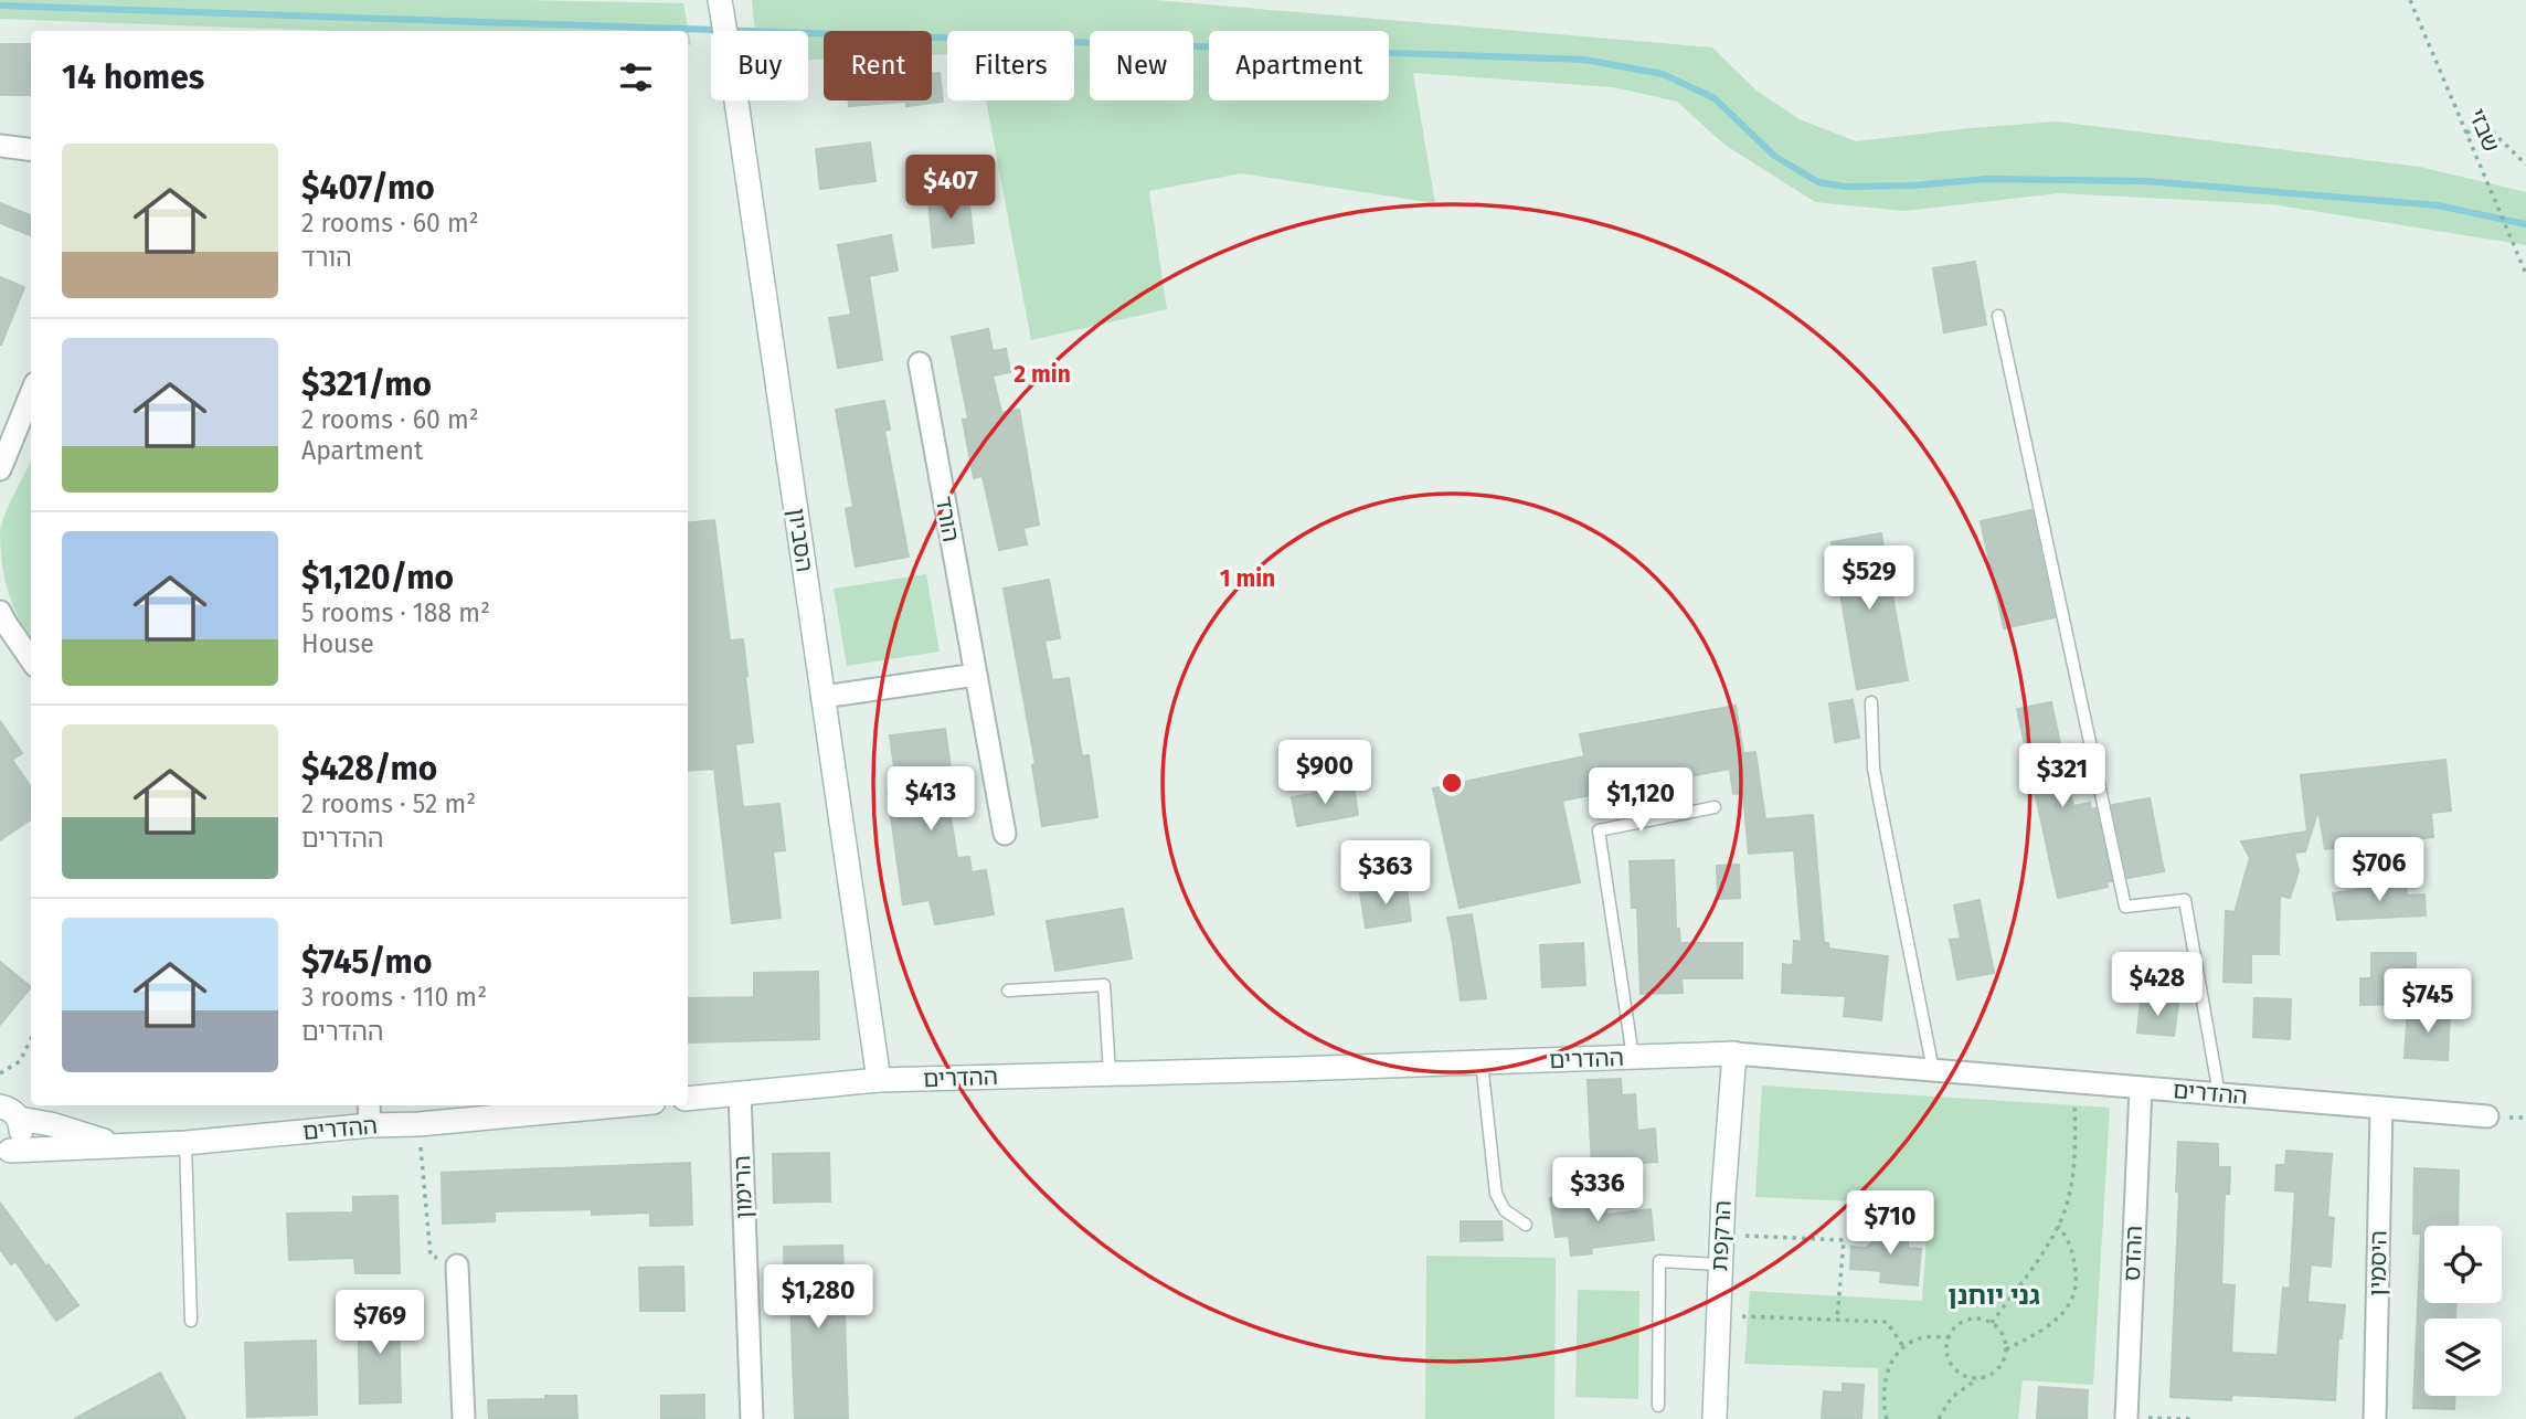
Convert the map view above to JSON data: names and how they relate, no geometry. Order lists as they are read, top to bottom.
{
  "streets": {
    "main road": ["הסביון", "ההדרים", "הרקפת"],
    "street": [
      "הורד",
      "הרימון",
      "ההדס",
      "היסמין"
    ],
    "path": ["שבזי"]
  },
  "crossings": [
    ["הסביון", "ההדרים"],
    ["ההדרים", "הרימון"],
    ["ההדרים", "הרקפת"],
    ["ההדרים", "ההדס"],
    ["ההדרים", "היסמין"]
  ],
  "districts": ["גני יוחנן"],
  "page": {
    "chip": [
      "Buy",
      "Rent",
      "Filters",
      "New",
      "Apartment"
    ],
    "heading": "14 homes",
    "list": [
      {
        "name": "$407/mo",
        "note": "2 rooms · 60 m² · הורד"
      },
      {
        "name": "$321/mo",
        "note": "2 rooms · 60 m² · Apartment"
      },
      {
        "name": "$1,120/mo",
        "note": "5 rooms · 188 m² · House"
      },
      {
        "name": "$428/mo",
        "note": "2 rooms · 52 m² · ההדרים"
      },
      {
        "name": "$745/mo",
        "note": "3 rooms · 110 m² · ההדרים"
      }
    ],
    "price": [
      "$407",
      "$529",
      "$900",
      "$321",
      "$413",
      "$1,120",
      "$706",
      "$363",
      "$428",
      "$745",
      "$336",
      "$710",
      "$1,280",
      "$769"
    ]
  },
  "rings": ["2 min", "1 min"]
}
